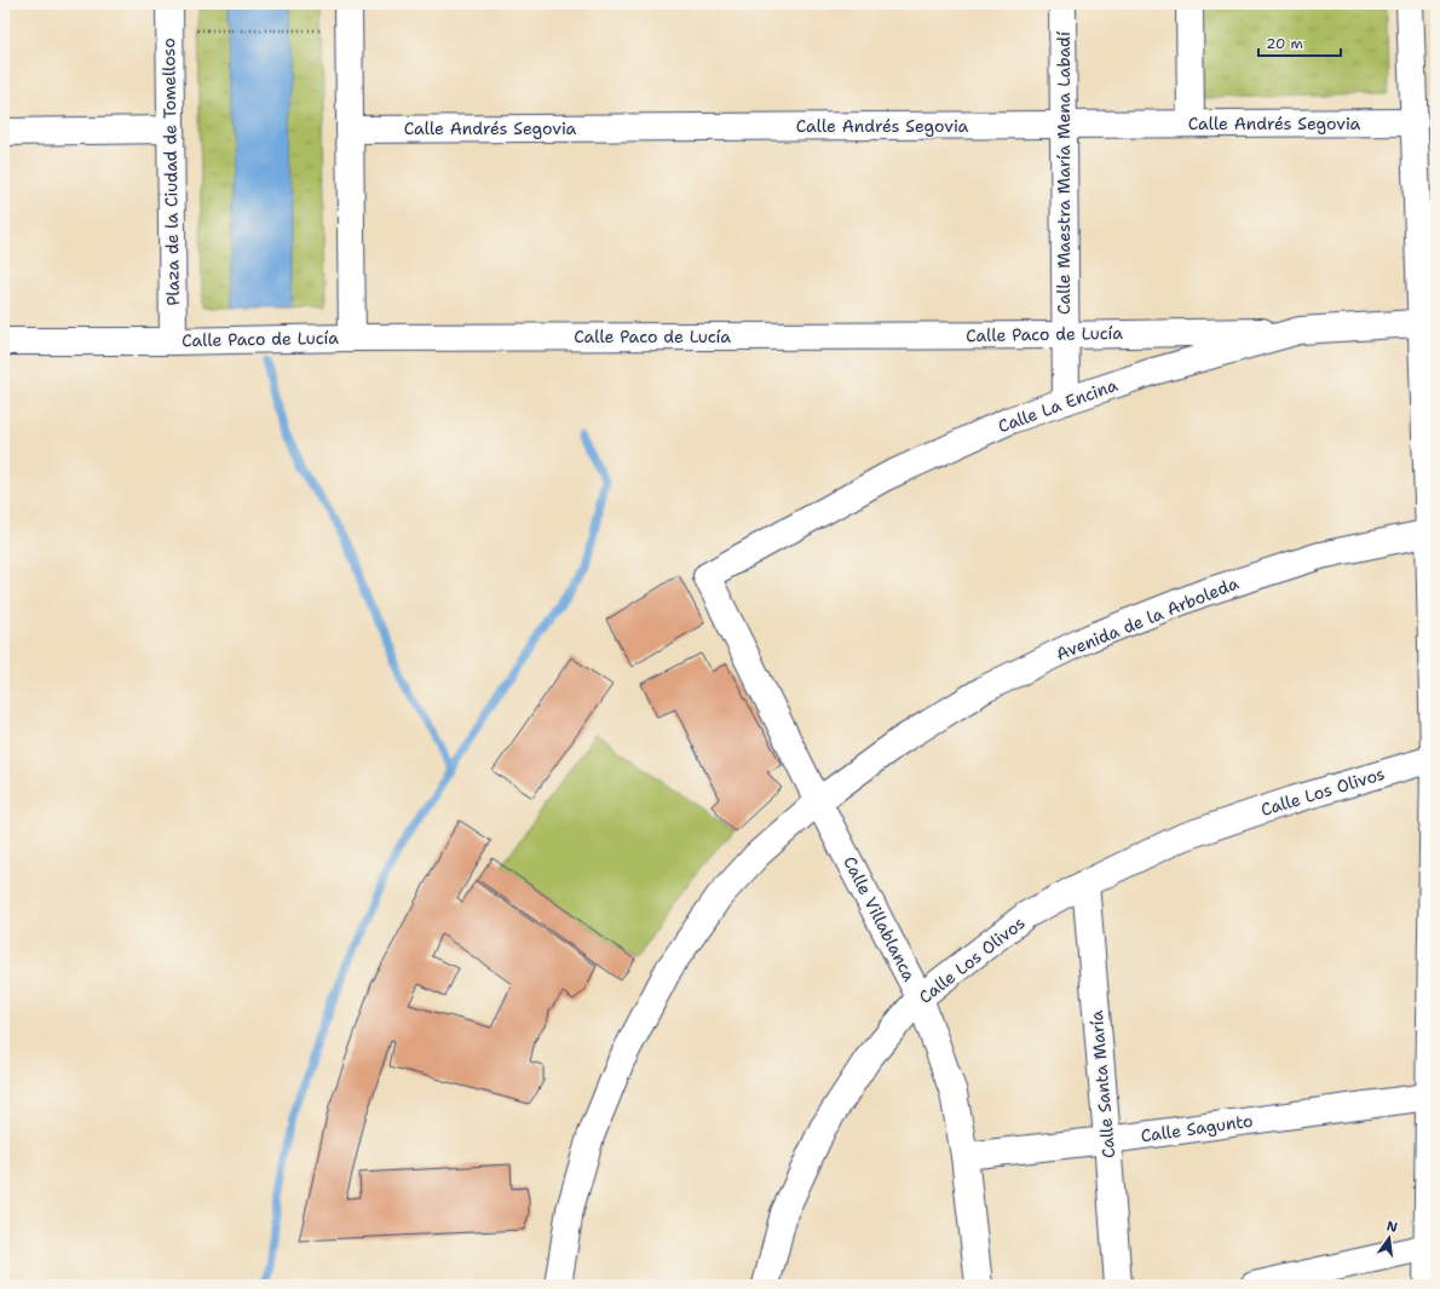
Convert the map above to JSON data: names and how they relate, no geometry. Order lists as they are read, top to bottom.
{
  "streets": {
    "street": [
      "Calle Andrés Segovia",
      "Plaza de la Ciudad de Tomelloso",
      "Calle Maestra María Mena Labadí",
      "Calle Paco de Lucía",
      "Calle La Encina",
      "Avenida de la Arboleda",
      "Calle Los Olivos",
      "Calle Villablanca",
      "Calle Santa María",
      "Calle Sagunto"
    ]
  },
  "crossings": [
    ["Calle Andrés Segovia", "Calle Maestra María Mena Labadí"],
    ["Plaza de la Ciudad de Tomelloso", "Calle Paco de Lucía"],
    ["Calle Maestra María Mena Labadí", "Calle Paco de Lucía"],
    ["Calle Maestra María Mena Labadí", "Calle La Encina"],
    ["Calle Paco de Lucía", "Calle La Encina"],
    ["Calle La Encina", "Calle Villablanca"],
    ["Avenida de la Arboleda", "Calle Villablanca"],
    ["Calle Los Olivos", "Calle Villablanca"],
    ["Calle Los Olivos", "Calle Santa María"],
    ["Calle Villablanca", "Calle Sagunto"],
    ["Calle Santa María", "Calle Sagunto"]
  ],
  "scale_bar": "20 m",
  "north": "top"
}
